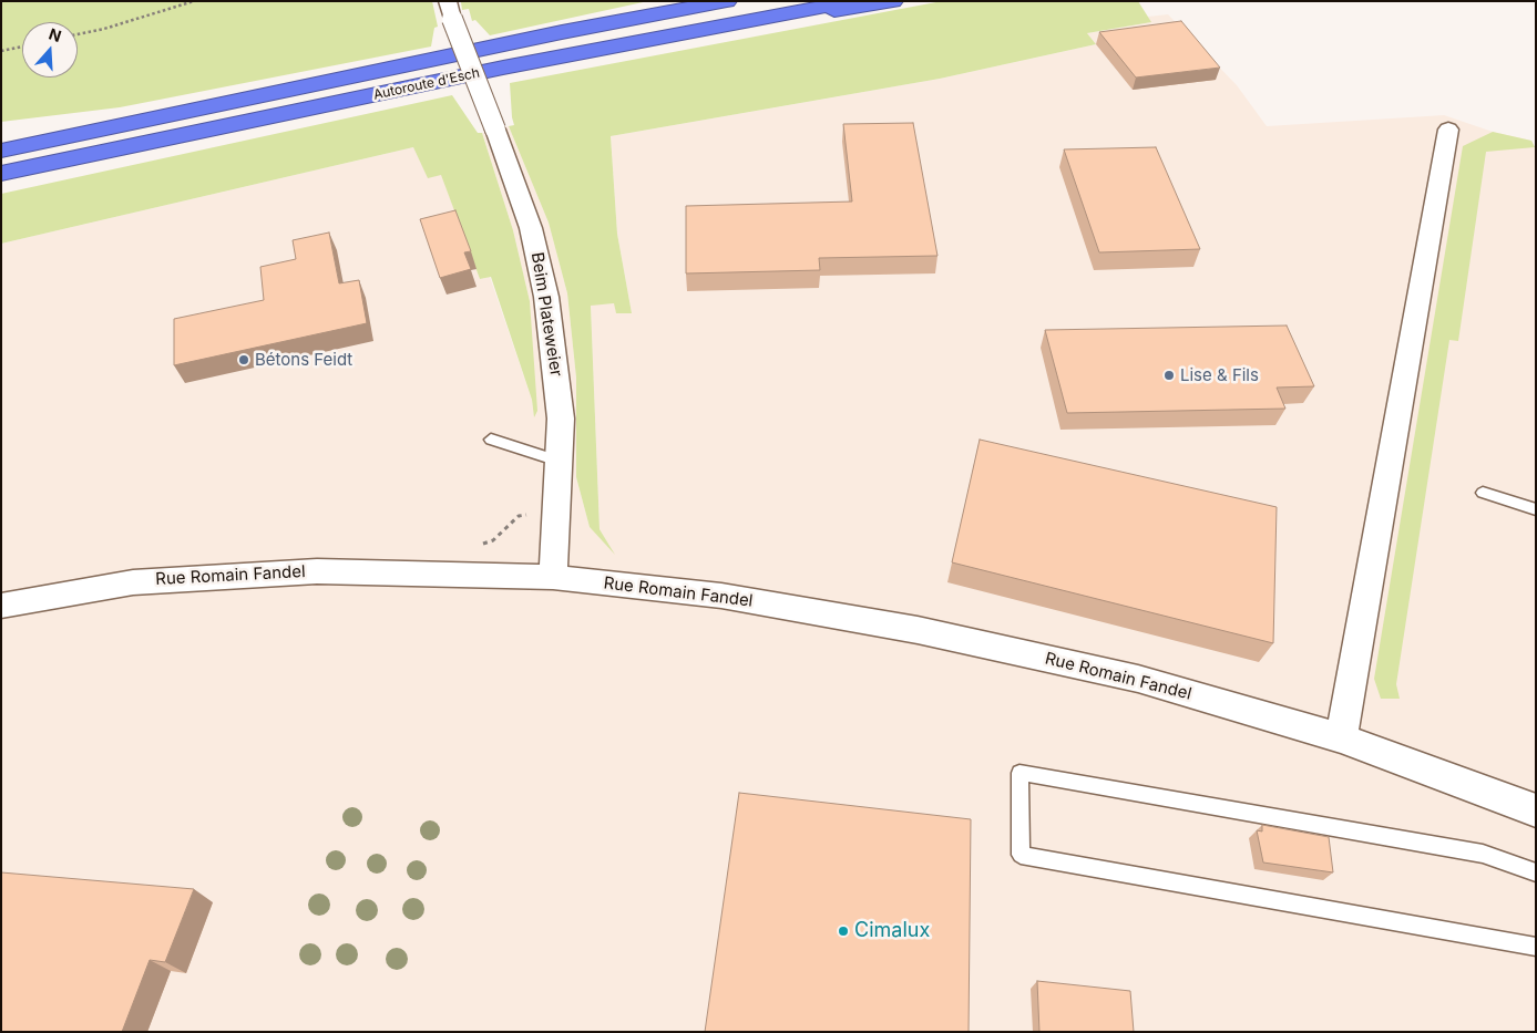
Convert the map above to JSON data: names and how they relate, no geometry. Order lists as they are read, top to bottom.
{
  "streets": {
    "highway": ["Autoroute d'Esch"],
    "street": ["Beim Plateweier", "Rue Romain Fandel"]
  },
  "crossings": [
    ["Beim Plateweier", "Rue Romain Fandel"]
  ],
  "places": ["Bétons Feidt", "Lise & Fils", "Cimalux"],
  "north": "top"
}
